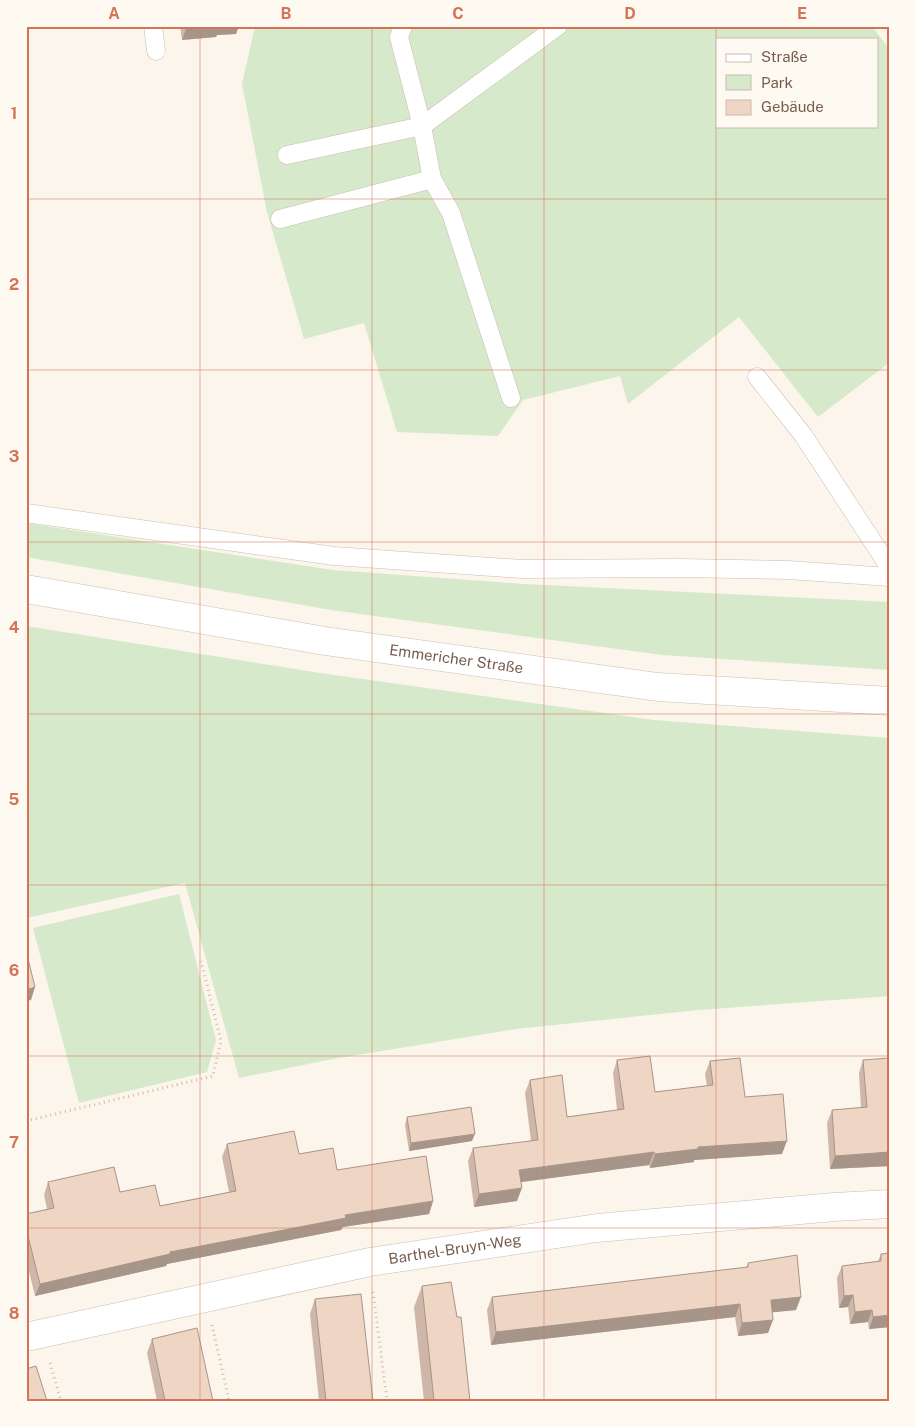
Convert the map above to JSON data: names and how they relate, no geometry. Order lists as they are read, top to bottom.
{
  "streets": {
    "main road": ["Emmericher Straße", "Barthel-Bruyn-Weg"]
  },
  "legend": ["Straße", "Park", "Gebäude"],
  "grid": {
    "columns": [
      "A",
      "B",
      "C",
      "D",
      "E"
    ],
    "rows": [
      "1",
      "2",
      "3",
      "4",
      "5",
      "6",
      "7",
      "8"
    ]
  }
}
